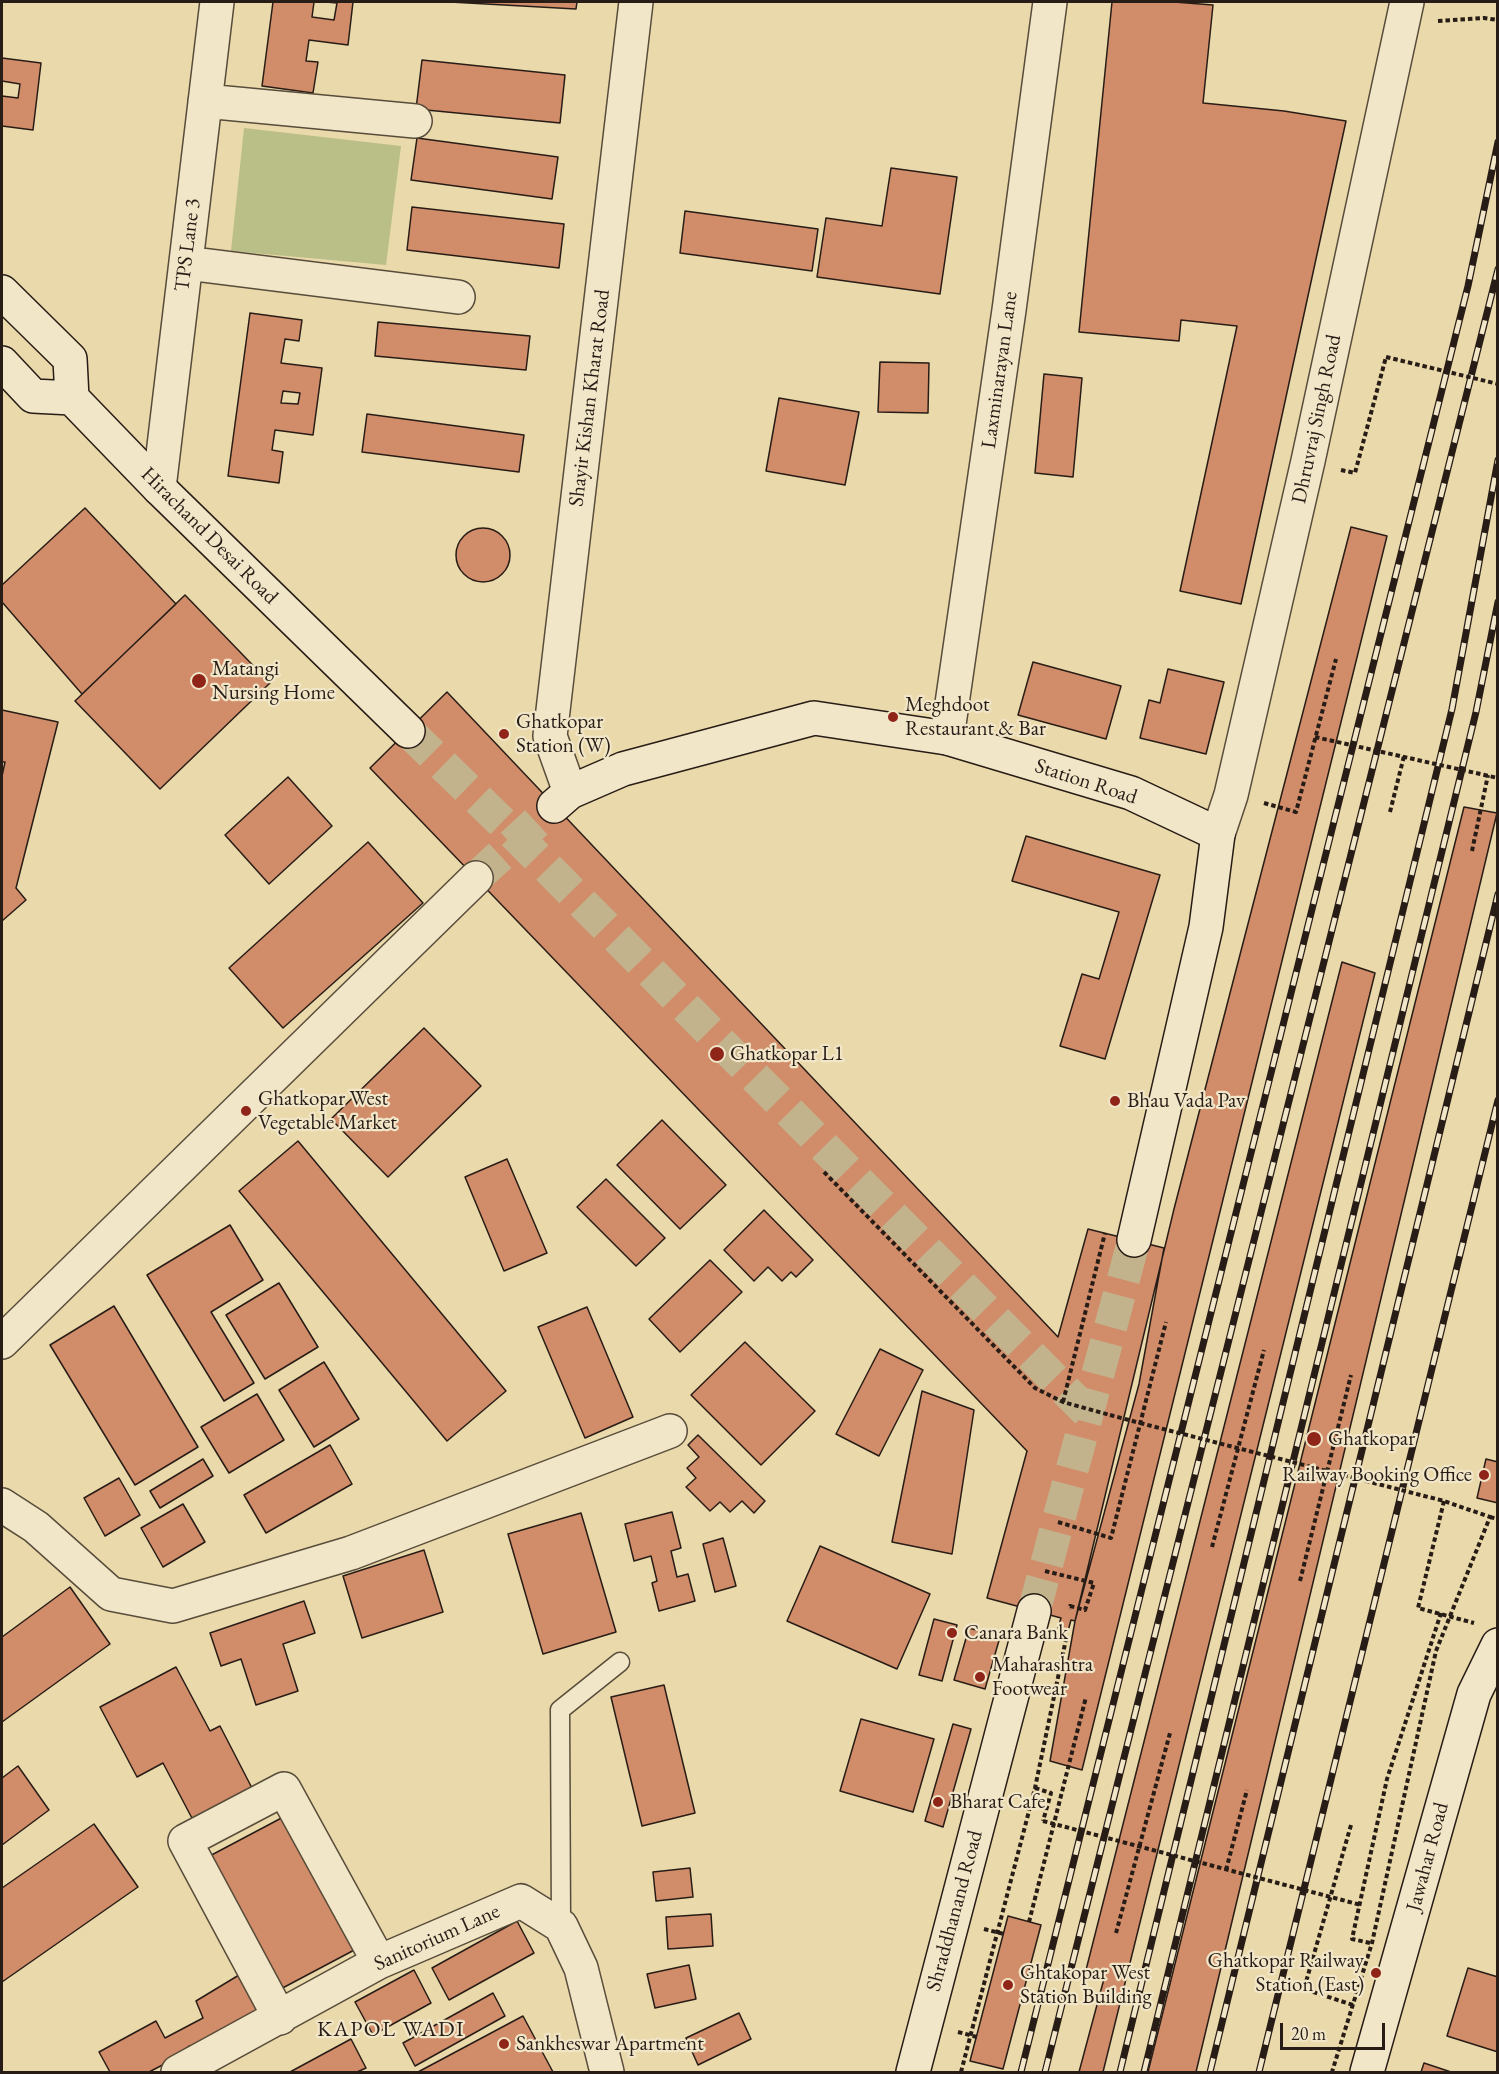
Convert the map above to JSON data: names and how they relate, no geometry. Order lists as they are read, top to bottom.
{
  "streets": {
    "street": [
      "TPS Lane 3",
      "Laxminarayan Lane",
      "Shayir Kishan Kharat Road",
      "Dhruvraj Singh Road",
      "Hirachand Desai Road",
      "Station Road",
      "Jawahar Road",
      "Shraddhanand Road",
      "Sanitorium Lane"
    ]
  },
  "crossings": [
    ["TPS Lane 3", "Hirachand Desai Road"],
    ["Laxminarayan Lane", "Station Road"],
    ["Shayir Kishan Kharat Road", "Station Road"],
    ["Dhruvraj Singh Road", "Station Road"]
  ],
  "districts": ["KAPOL WADI"],
  "places": [
    "Matangi Nursing Home",
    "Meghdoot Restaurant & Bar",
    "Ghatkopar Station (W)",
    "Ghatkopar L1",
    "Bhau Vada Pav",
    "Ghatkopar West Vegetable Market",
    "Ghatkopar",
    "Railway Booking Office",
    "Canara Bank",
    "Maharashtra Footwear",
    "Bharat Cafe",
    "Ghatkopar Railway Station (East)",
    "Ghtakopar West Station Building",
    "Sankheswar Apartment"
  ],
  "scale_bar": "20 m"
}
